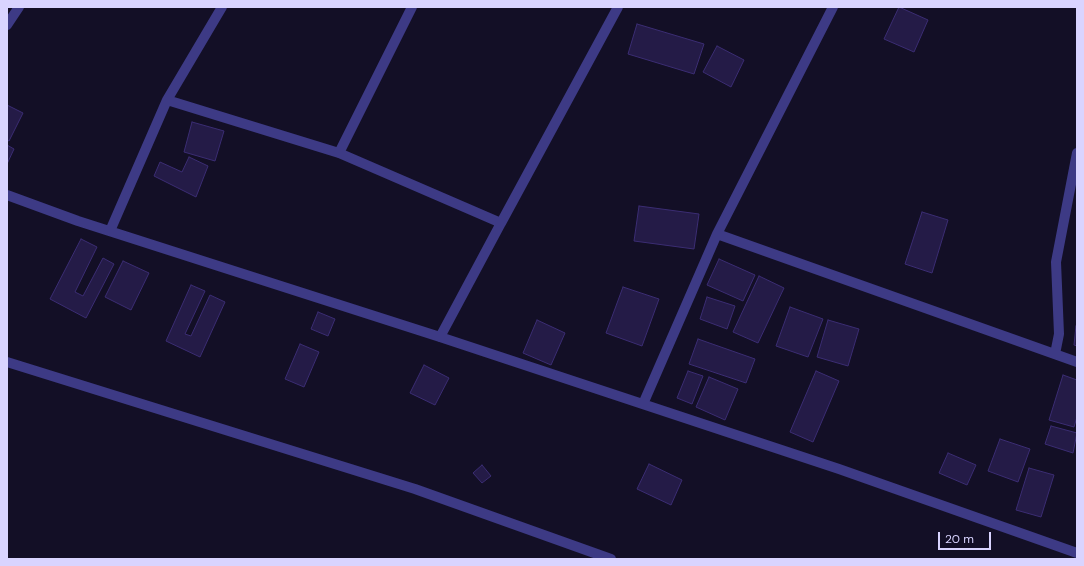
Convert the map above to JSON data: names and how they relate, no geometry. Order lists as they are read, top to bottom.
{
  "scale_bar": "20 m"
}
